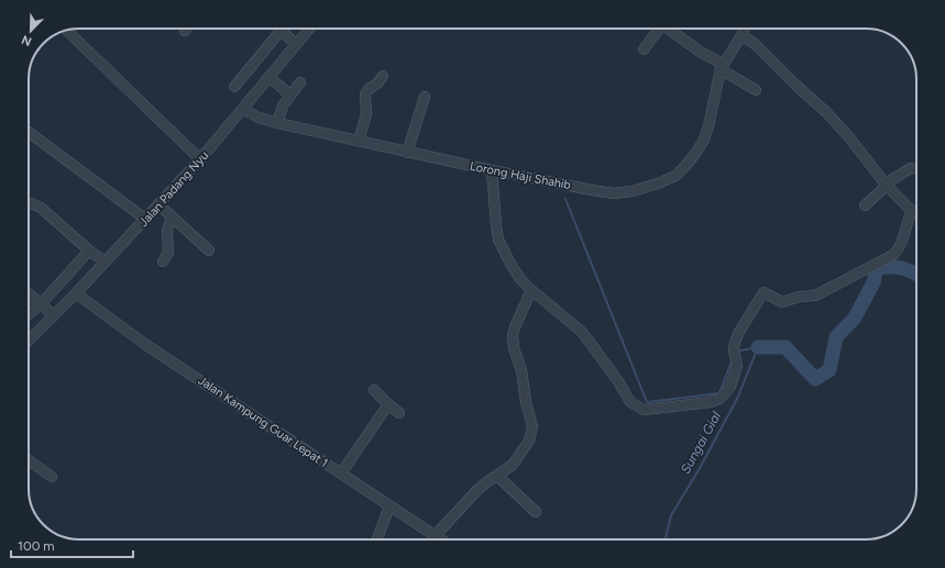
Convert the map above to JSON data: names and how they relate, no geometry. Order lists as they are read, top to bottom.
{
  "streets": {
    "street": ["Lorong Haji Shahib", "Jalan Padang Nyu", "Jalan Kampung Guar Lepat 1"]
  },
  "crossings": [
    ["Lorong Haji Shahib", "Jalan Padang Nyu"],
    ["Jalan Padang Nyu", "Jalan Kampung Guar Lepat 1"]
  ],
  "water": ["Sungai Gial"],
  "scale_bar": "100 m",
  "north": "bottom left"
}
